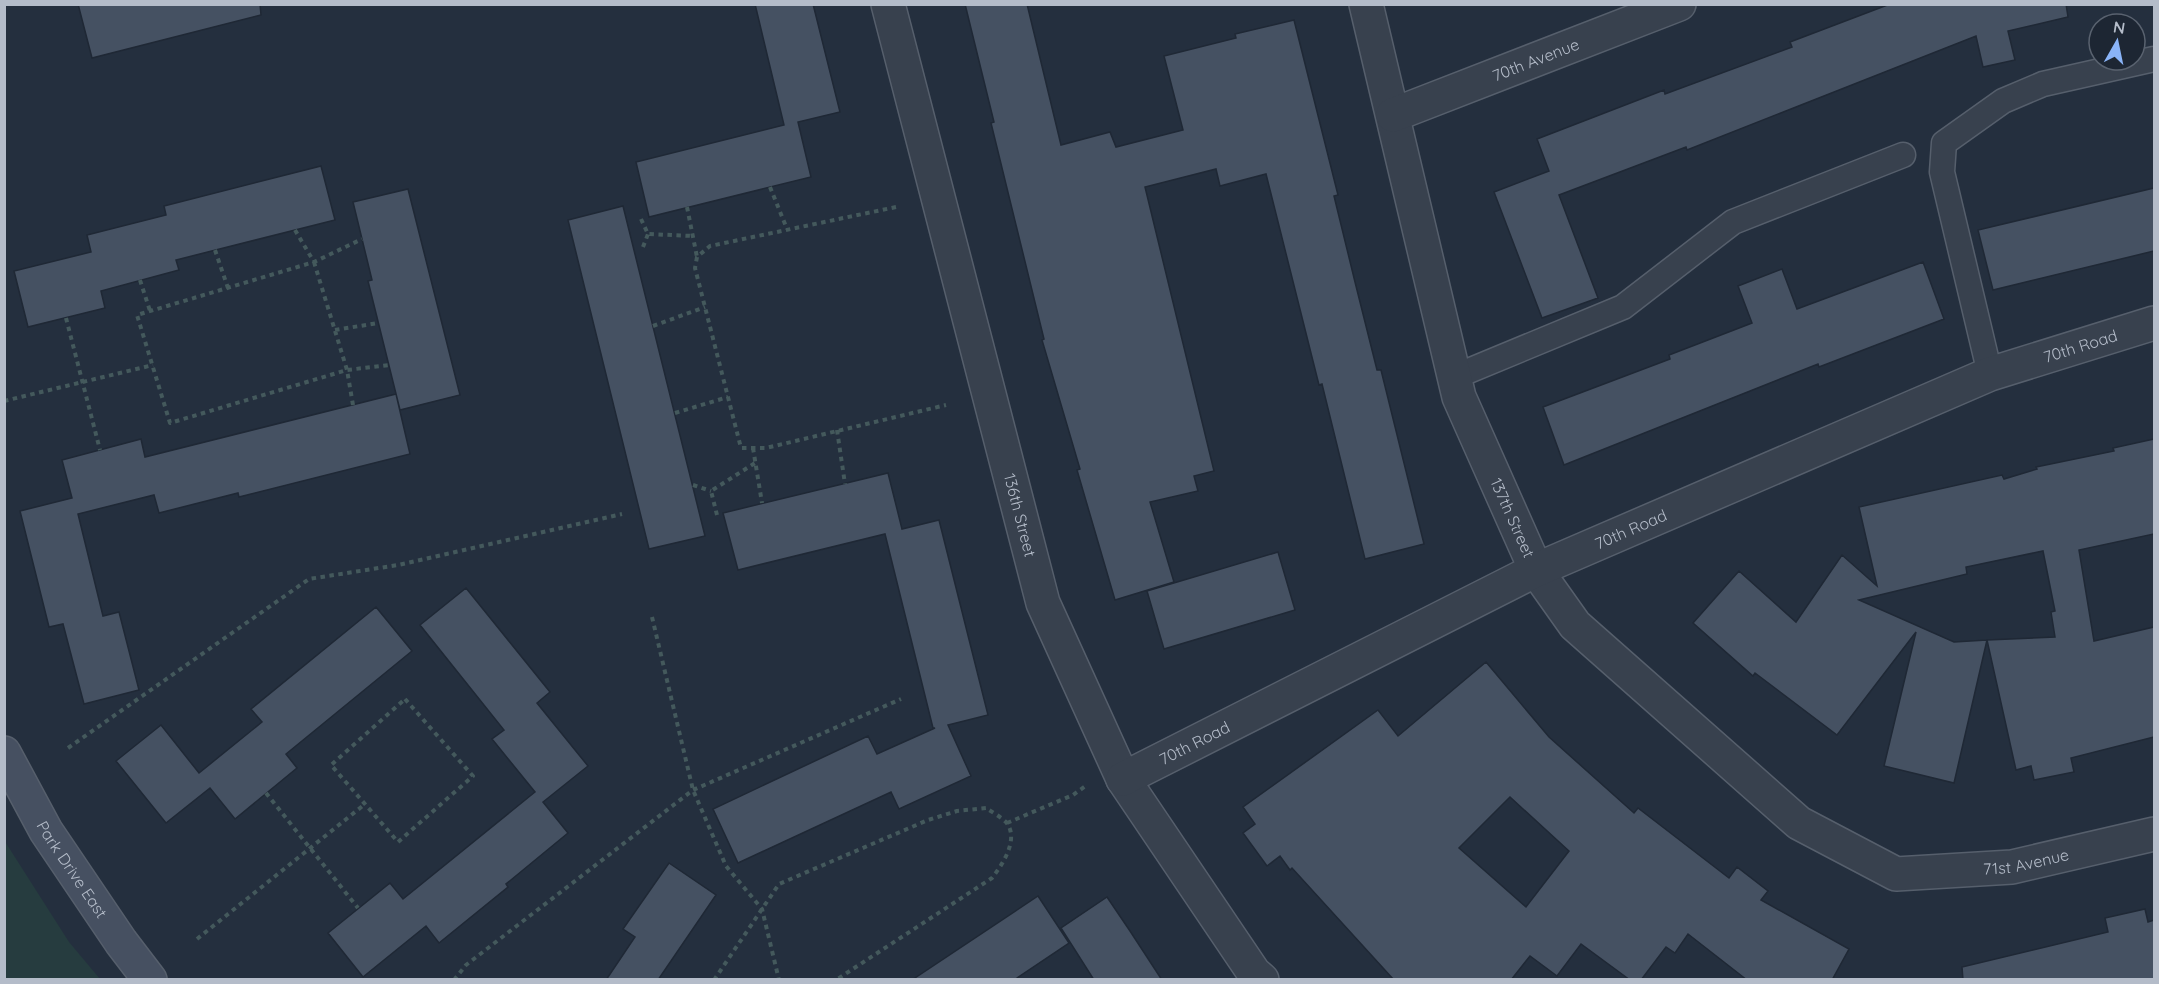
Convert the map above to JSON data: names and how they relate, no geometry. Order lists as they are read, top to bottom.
{
  "streets": {
    "street": [
      "70th Avenue",
      "70th Road",
      "136th Street",
      "137th Street",
      "71st Avenue",
      "Park Drive East"
    ]
  },
  "crossings": [
    ["70th Avenue", "137th Street"],
    ["70th Road", "136th Street"],
    ["70th Road", "137th Street"],
    ["137th Street", "71st Avenue"]
  ],
  "north": "top"
}
